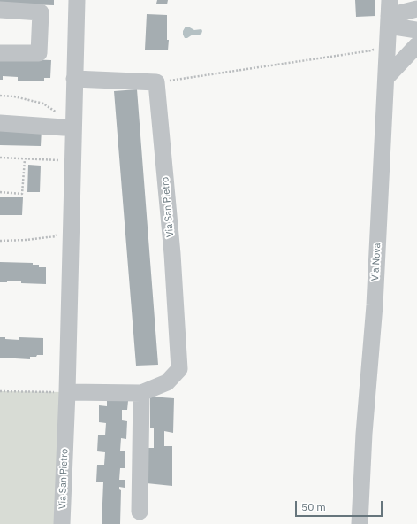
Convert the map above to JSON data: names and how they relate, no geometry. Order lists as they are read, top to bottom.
{
  "streets": {
    "street": ["Via San Pietro", "Via Nova"]
  },
  "scale_bar": "50 m"
}
